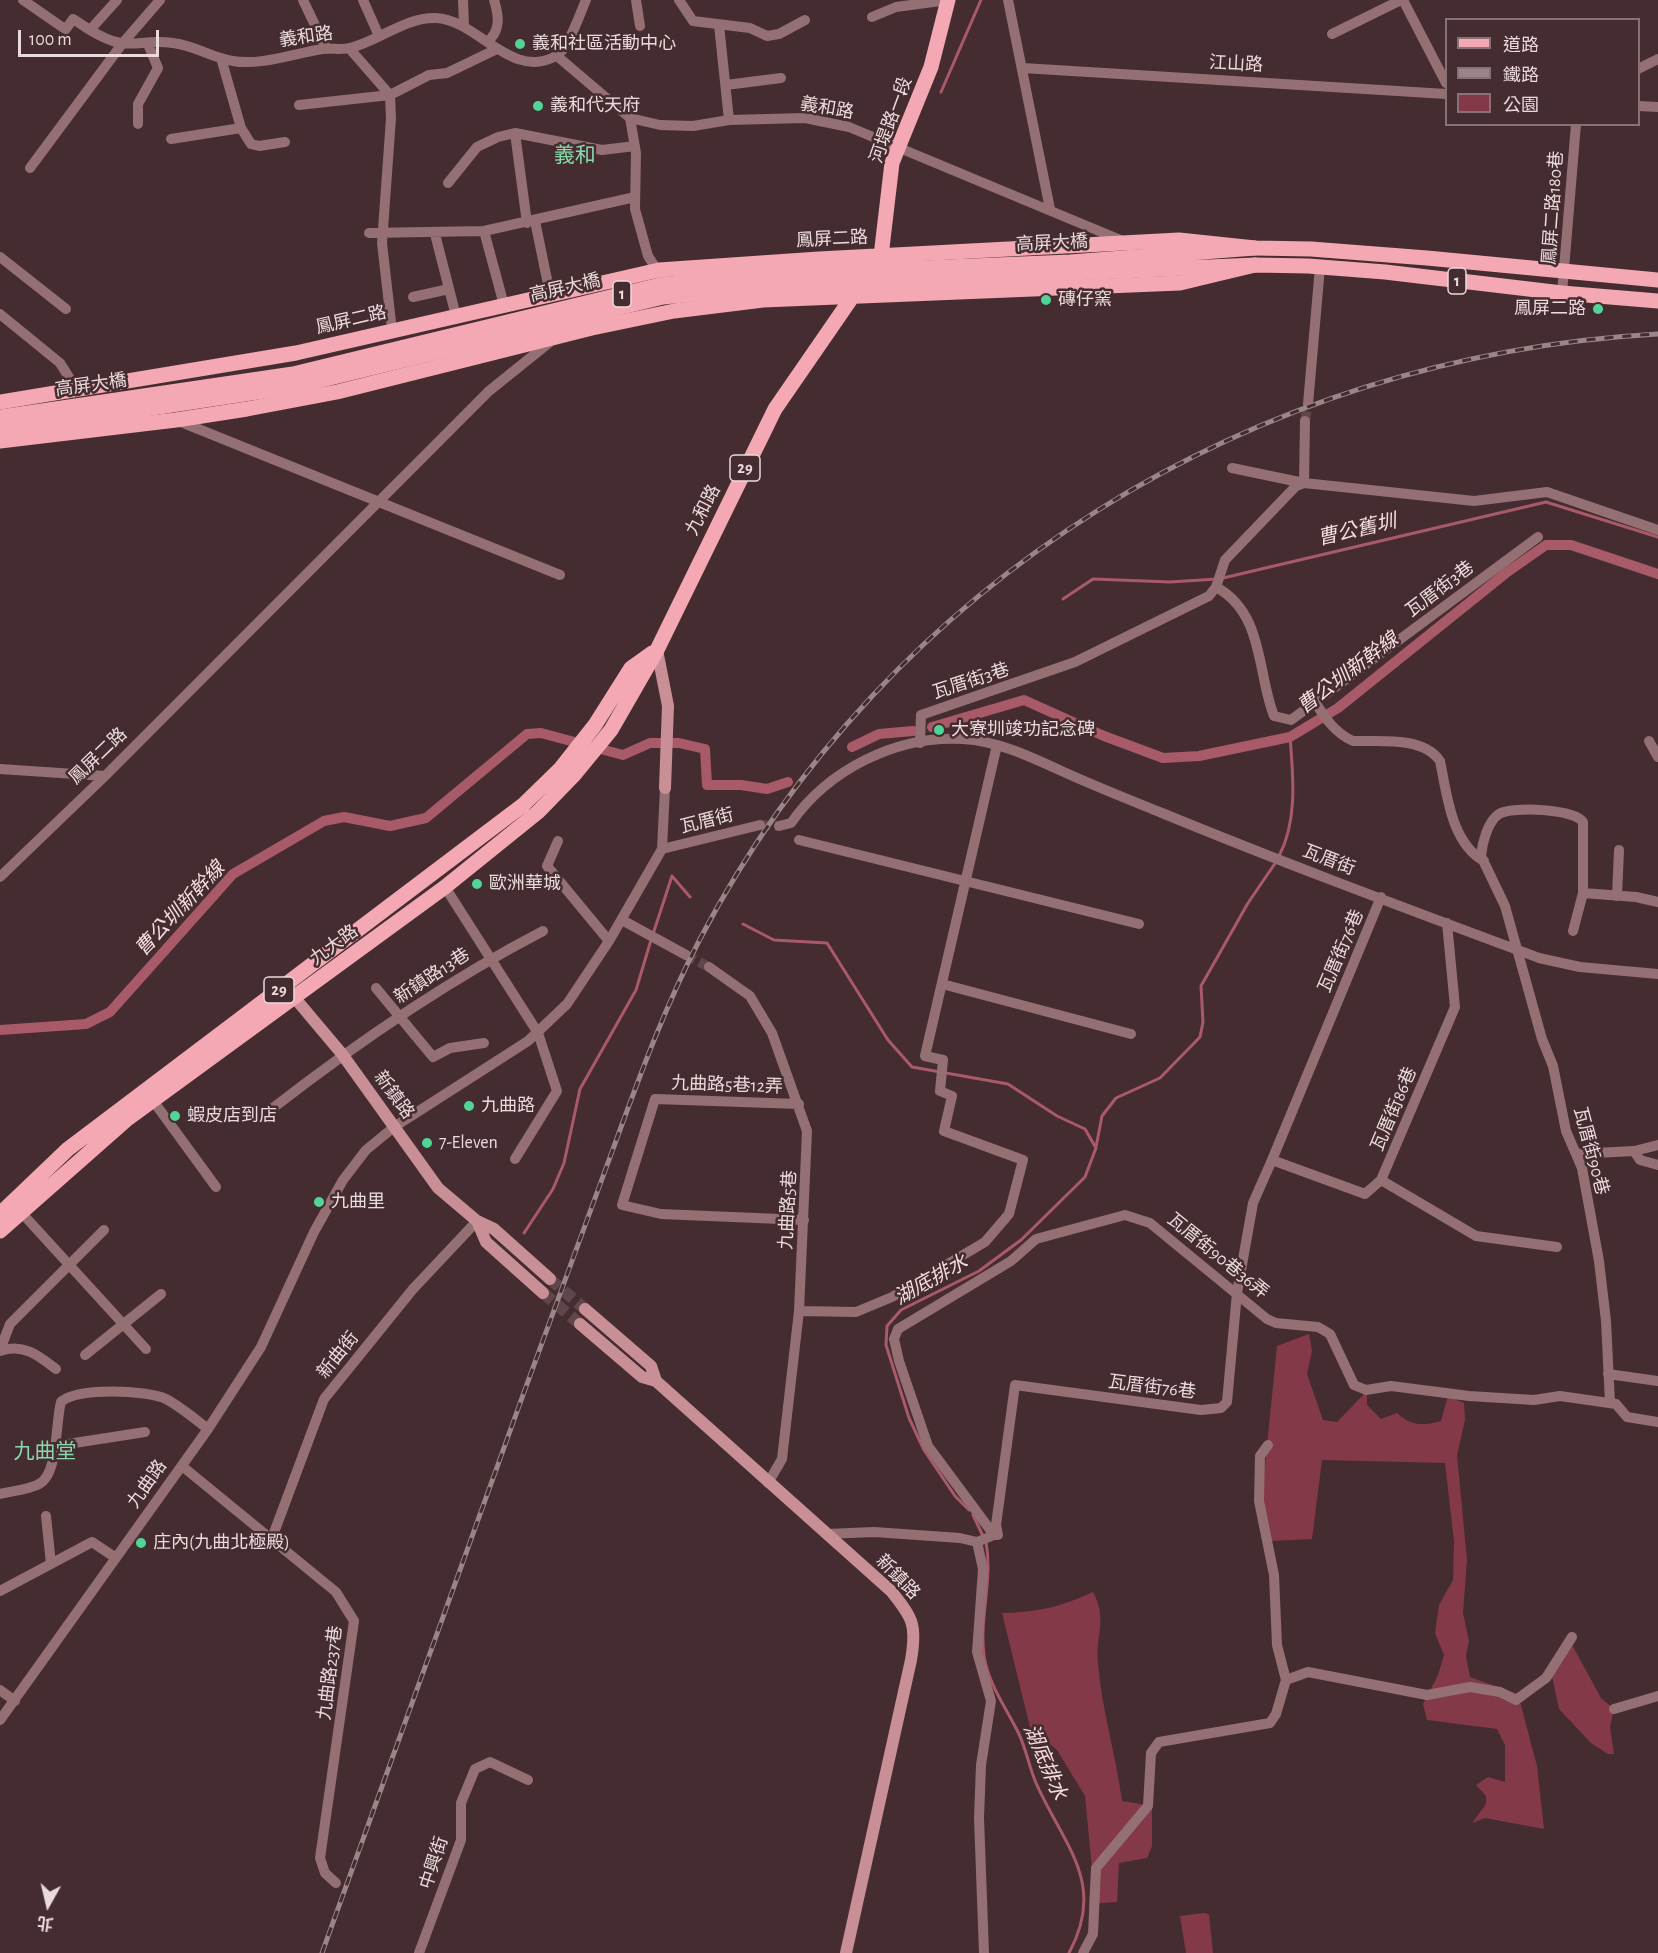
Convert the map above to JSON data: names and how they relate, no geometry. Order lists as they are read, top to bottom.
{
  "streets": {
    "main road": [
      "河堤路一段",
      "鳳屏二路",
      "高屏大橋",
      "1",
      "29",
      "九和路",
      "九大路"
    ],
    "street": [
      "義和路",
      "江山路",
      "鳳屏二路180巷",
      "瓦厝街3巷",
      "瓦厝街",
      "瓦厝街76巷",
      "新鎮路13巷",
      "九曲路5巷12弄",
      "新鎮路",
      "瓦厝街86巷",
      "瓦厝街90巷",
      "九曲路5巷",
      "瓦厝街90巷36弄",
      "新曲街",
      "九曲路",
      "九曲路237巷",
      "中興街"
    ]
  },
  "crossings": [
    ["義和路", "河堤路一段"],
    ["義和路", "鳳屏二路"],
    ["河堤路一段", "鳳屏二路"],
    ["河堤路一段", "九和路"],
    ["鳳屏二路180巷", "鳳屏二路"],
    ["鳳屏二路", "高屏大橋"],
    ["鳳屏二路", "九和路"],
    ["29", "九和路"],
    ["29", "九大路"],
    ["29", "九曲路"],
    ["九和路", "九大路"],
    ["九和路", "九曲路"],
    ["瓦厝街3巷", "瓦厝街"],
    ["瓦厝街", "瓦厝街76巷"],
    ["瓦厝街", "瓦厝街86巷"],
    ["瓦厝街", "瓦厝街90巷"],
    ["瓦厝街", "九曲路"],
    ["九大路", "新鎮路"],
    ["瓦厝街76巷", "瓦厝街86巷"],
    ["瓦厝街76巷", "瓦厝街90巷36弄"],
    ["新鎮路13巷", "新鎮路"],
    ["九曲路5巷12弄", "九曲路5巷"],
    ["新鎮路", "九曲路5巷"],
    ["新鎮路", "新曲街"],
    ["新鎮路", "九曲路"],
    ["瓦厝街90巷", "瓦厝街90巷36弄"],
    ["新曲街", "九曲路237巷"],
    ["九曲路", "九曲路237巷"]
  ],
  "districts": ["義和", "九曲堂"],
  "water": ["曹公舊圳", "曹公圳新幹線", "湖底排水"],
  "places": [
    "義和社區活動中心",
    "義和代天府",
    "磚仔窯",
    "鳳屏二路",
    "大寮圳竣功記念碑",
    "歐洲華城",
    "九曲路",
    "蝦皮店到店",
    "7-Eleven",
    "九曲里",
    "庄內(九曲北極殿)"
  ],
  "legend": ["道路", "鐵路", "公園"],
  "scale_bar": "100 m",
  "north": "bottom"
}
